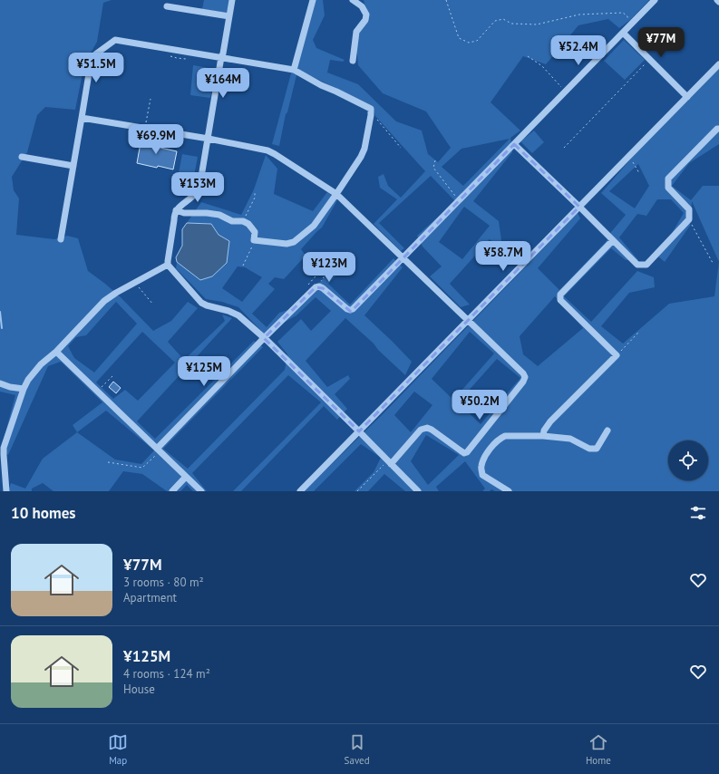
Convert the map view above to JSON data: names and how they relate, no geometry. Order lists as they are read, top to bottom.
{
  "page": {
    "price": [
      "¥77M",
      "¥52.4M",
      "¥51.5M",
      "¥164M",
      "¥69.9M",
      "¥153M",
      "¥58.7M",
      "¥123M",
      "¥125M",
      "¥50.2M"
    ],
    "heading": "10 homes",
    "list": [
      {
        "name": "¥77M",
        "note": "3 rooms · 80 m² · Apartment"
      },
      {
        "name": "¥125M",
        "note": "4 rooms · 124 m² · House"
      }
    ],
    "tabs": ["Map", "Saved", "Home"]
  }
}
